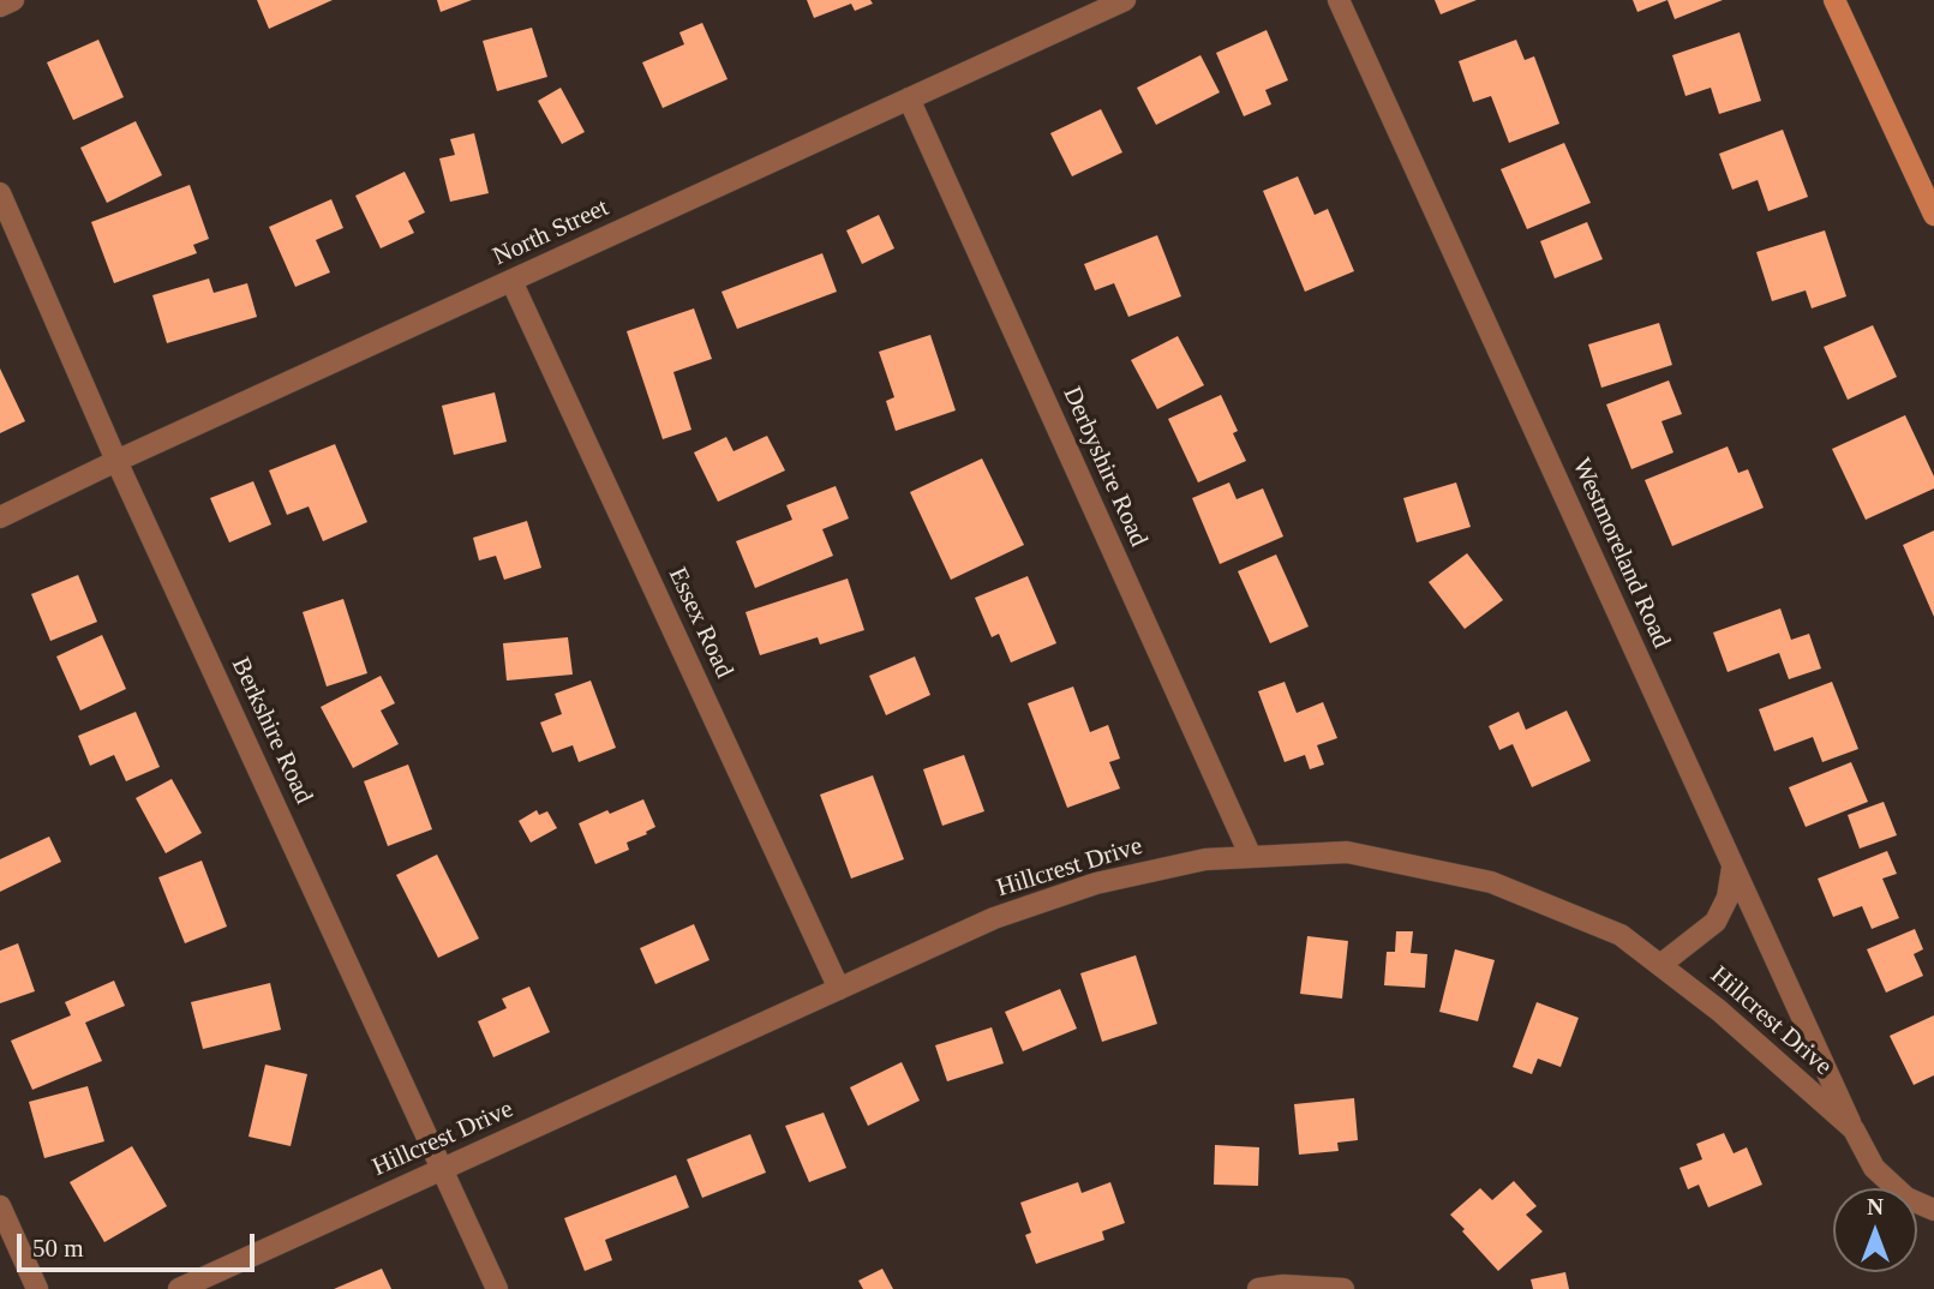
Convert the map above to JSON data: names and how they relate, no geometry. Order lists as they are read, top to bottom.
{
  "streets": {
    "street": [
      "North Street",
      "Derbyshire Road",
      "Westmoreland Road",
      "Essex Road",
      "Berkshire Road",
      "Hillcrest Drive"
    ]
  },
  "crossings": [
    ["North Street", "Derbyshire Road"],
    ["North Street", "Essex Road"],
    ["North Street", "Berkshire Road"],
    ["Derbyshire Road", "Hillcrest Drive"],
    ["Westmoreland Road", "Hillcrest Drive"],
    ["Essex Road", "Hillcrest Drive"],
    ["Berkshire Road", "Hillcrest Drive"]
  ],
  "scale_bar": "50 m",
  "north": "top"
}
